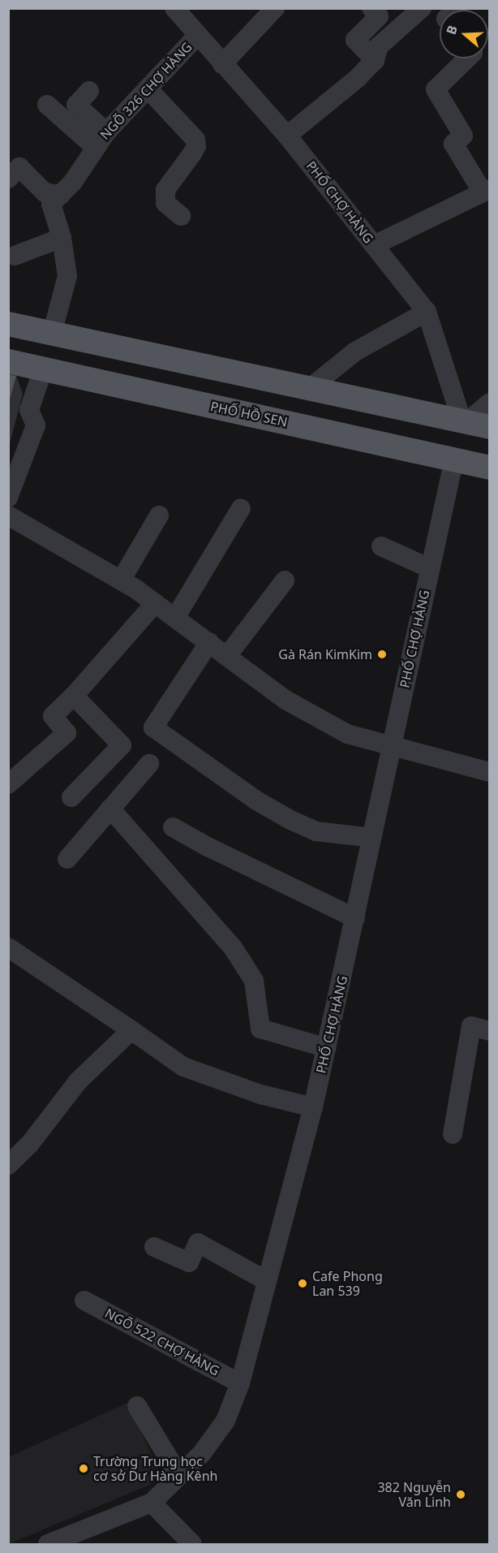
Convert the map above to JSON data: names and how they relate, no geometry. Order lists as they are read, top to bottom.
{
  "streets": {
    "main road": ["PHỐ HỒ SEN"],
    "street": ["NGÕ 326 CHỢ HÀNG", "PHỐ CHỢ HÀNG", "NGÕ 522 CHỢ HÀNG"]
  },
  "crossings": [
    ["NGÕ 326 CHỢ HÀNG", "PHỐ CHỢ HÀNG"],
    ["PHỐ CHỢ HÀNG", "PHỐ HỒ SEN"],
    ["PHỐ CHỢ HÀNG", "NGÕ 522 CHỢ HÀNG"]
  ],
  "places": [
    "Gà Rán KimKim",
    "Cafe Phong Lan 539",
    "Trường Trung học cơ sở Dư Hàng Kênh",
    "382 Nguyễn Văn Linh"
  ],
  "north": "left"
}
